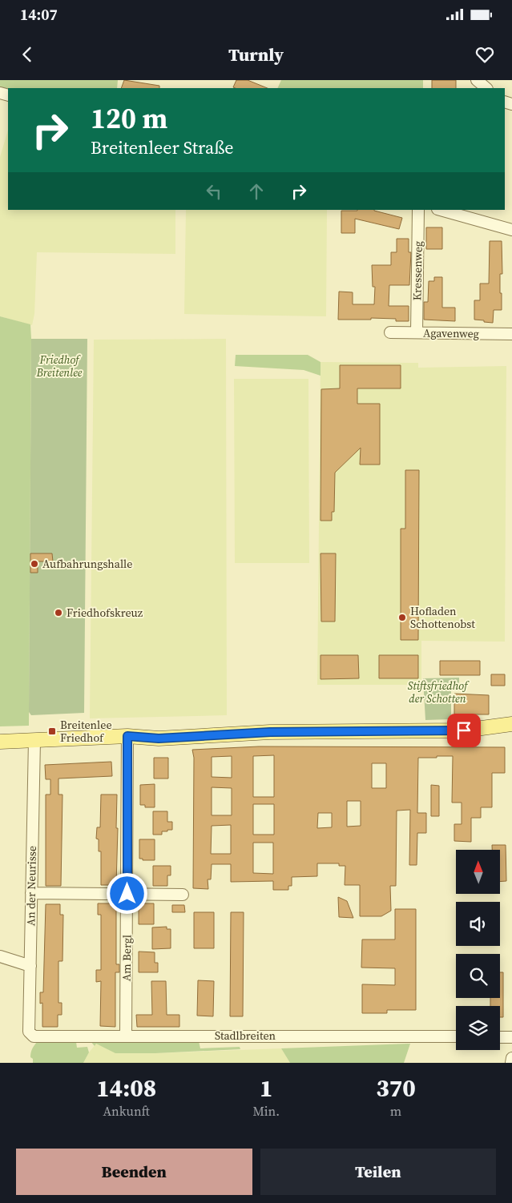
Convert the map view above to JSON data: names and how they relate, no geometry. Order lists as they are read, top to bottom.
{
  "streets": {
    "street": [
      "Kressenweg",
      "Agavenweg",
      "An der Neurisse",
      "Am Bergl",
      "Stadlbreiten"
    ]
  },
  "crossings": [
    ["Kressenweg", "Agavenweg"],
    ["An der Neurisse", "Stadlbreiten"],
    ["Am Bergl", "Stadlbreiten"]
  ],
  "parks": ["Friedhof Breitenlee", "Stiftsfriedhof der Schotten"],
  "places": {
    "other": ["Aufbahrungshalle", "Friedhofskreuz", "Hofladen Schottenobst"],
    "transit": ["Breitenlee Friedhof"]
  },
  "north": "top",
  "page": {
    "status": "14:07",
    "header": "Turnly",
    "turn": ["120 m", "Breitenleer Straße"],
    "eta": [
      "14:08",
      "Ankunft",
      "1",
      "Min.",
      "370",
      "m"
    ],
    "buttons": ["Beenden", "Teilen"]
  }
}
